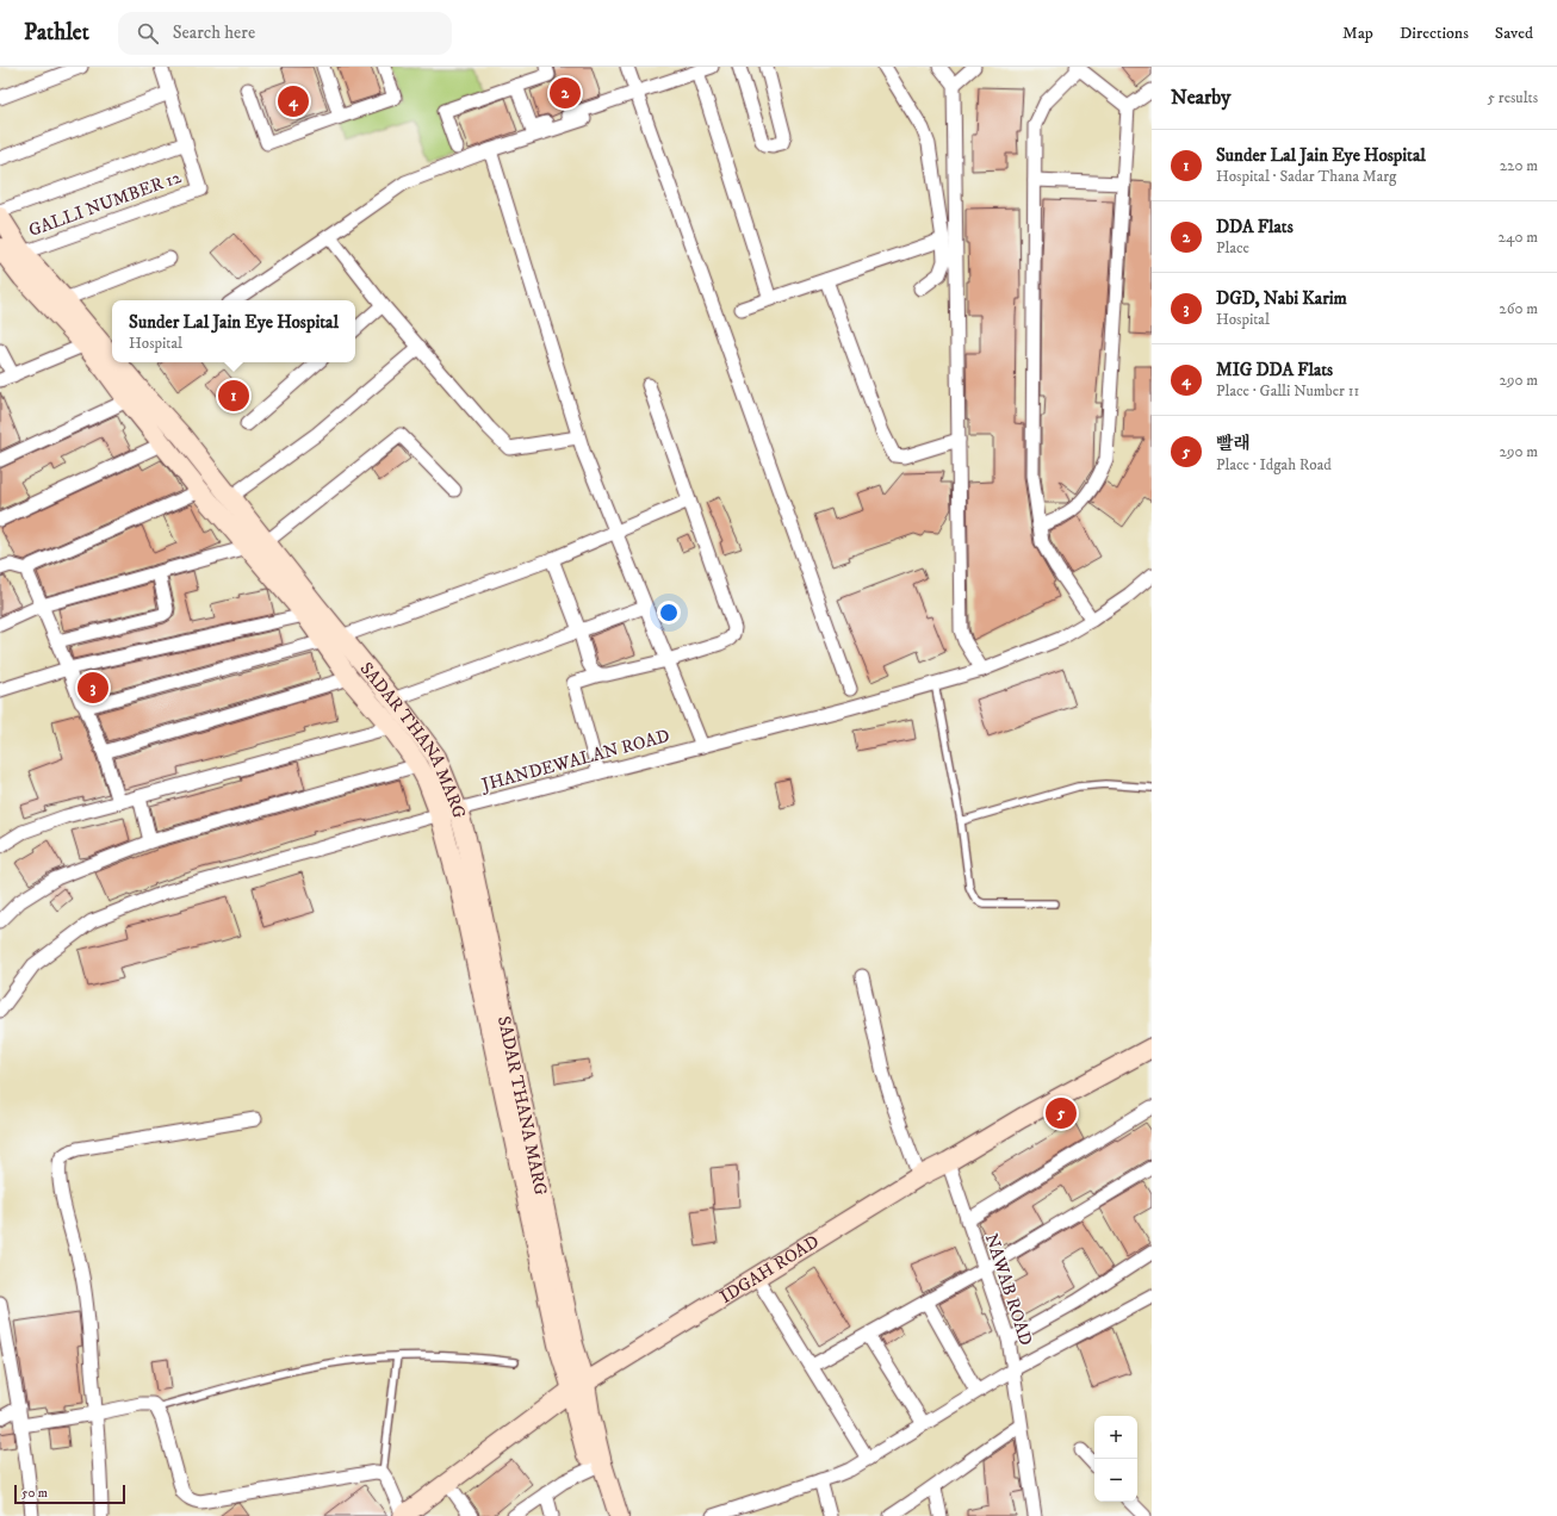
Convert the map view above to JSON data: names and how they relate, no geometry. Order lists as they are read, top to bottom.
{
  "streets": {
    "street": [
      "GALLI NUMBER 12",
      "SADAR THANA MARG",
      "JHANDEWALAN ROAD",
      "IDGAH ROAD",
      "NAWAB ROAD"
    ]
  },
  "crossings": [
    ["GALLI NUMBER 12", "SADAR THANA MARG"],
    ["SADAR THANA MARG", "JHANDEWALAN ROAD"],
    ["SADAR THANA MARG", "IDGAH ROAD"],
    ["IDGAH ROAD", "NAWAB ROAD"]
  ],
  "scale_bar": "50 m",
  "page": {
    "header": "Pathlet",
    "search": "Search here",
    "nav": ["Map", "Directions", "Saved"],
    "heading": ["Nearby", "5 results"],
    "pins": [
      "2",
      "4",
      "1",
      "3",
      "5"
    ],
    "list": [
      {
        "mark": "1",
        "name": "Sunder Lal Jain Eye Hospital",
        "note": "Hospital · Sadar Thana Marg",
        "value": "220 m"
      },
      {
        "mark": "2",
        "name": "DDA Flats",
        "note": "Place",
        "value": "240 m"
      },
      {
        "mark": "3",
        "name": "DGD, Nabi Karim",
        "note": "Hospital",
        "value": "260 m"
      },
      {
        "mark": "4",
        "name": "MIG DDA Flats",
        "note": "Place · Galli Number 11",
        "value": "290 m"
      },
      {
        "mark": "5",
        "name": "빨래",
        "note": "Place · Idgah Road",
        "value": "290 m"
      }
    ],
    "popup": ["Sunder Lal Jain Eye Hospital", "Hospital"],
    "map_buttons": ["+", "−"],
    "scale": "50 m"
  }
}
